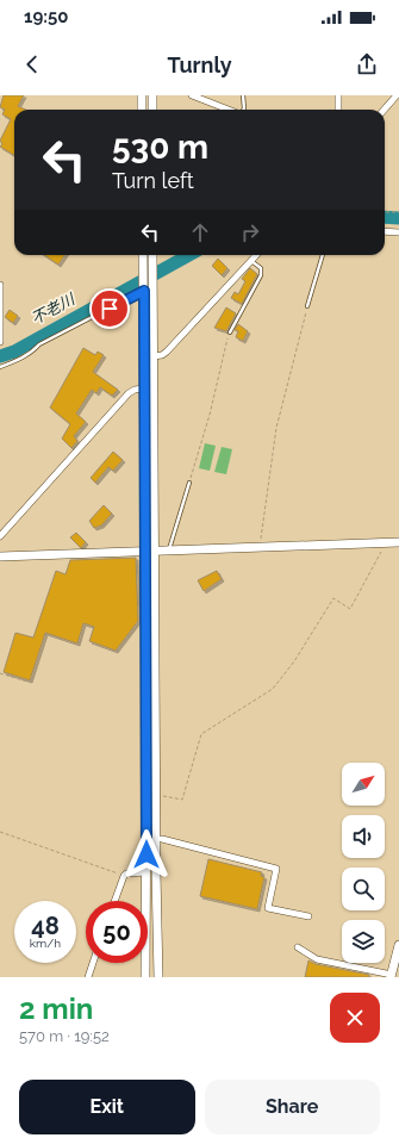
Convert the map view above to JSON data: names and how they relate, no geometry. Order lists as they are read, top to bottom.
{
  "water": ["不老川"],
  "north": "top right",
  "page": {
    "status": "19:50",
    "header": "Turnly",
    "turn": ["530 m", "Turn left"],
    "speed": "48 km/h",
    "limit": "50",
    "heading": ["2 min", "570 m · 19:52"],
    "buttons": ["Exit", "Share"]
  }
}
